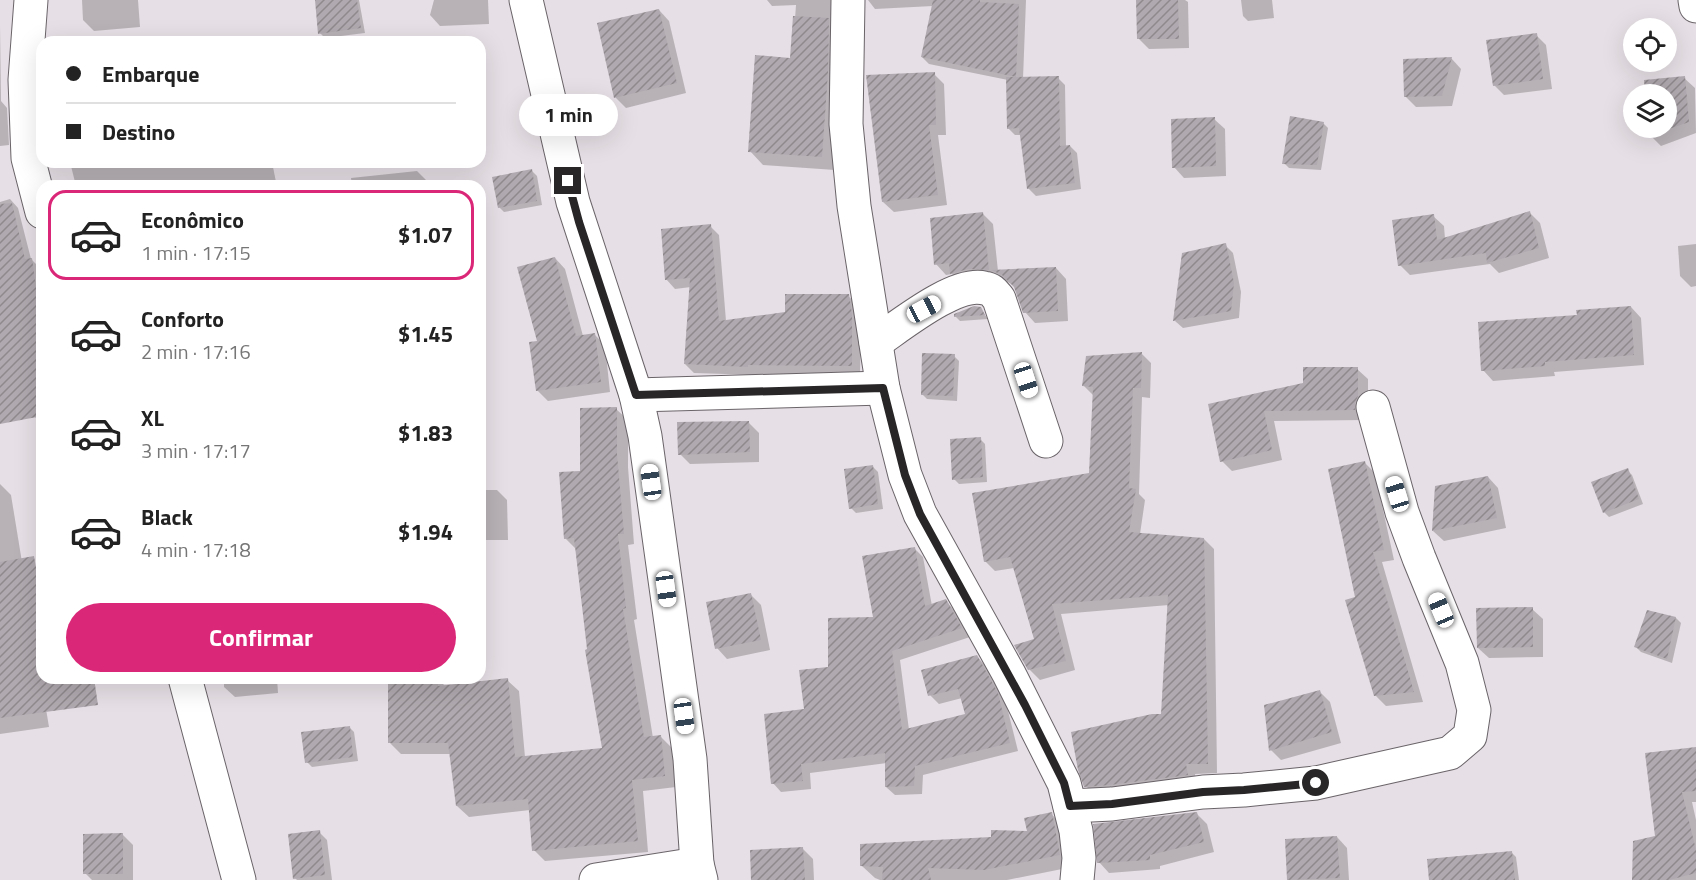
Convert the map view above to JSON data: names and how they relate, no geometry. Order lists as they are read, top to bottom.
{
  "page": {
    "banner": ["Embarque", "Destino"],
    "bubble": "1 min",
    "list": [
      {
        "name": "Econômico",
        "note": "1 min · 17:15",
        "value": "$1.07"
      },
      {
        "name": "Conforto",
        "note": "2 min · 17:16",
        "value": "$1.45"
      },
      {
        "name": "XL",
        "note": "3 min · 17:17",
        "value": "$1.83"
      },
      {
        "name": "Black",
        "note": "4 min · 17:18",
        "value": "$1.94"
      }
    ],
    "buttons": "Confirmar"
  }
}
